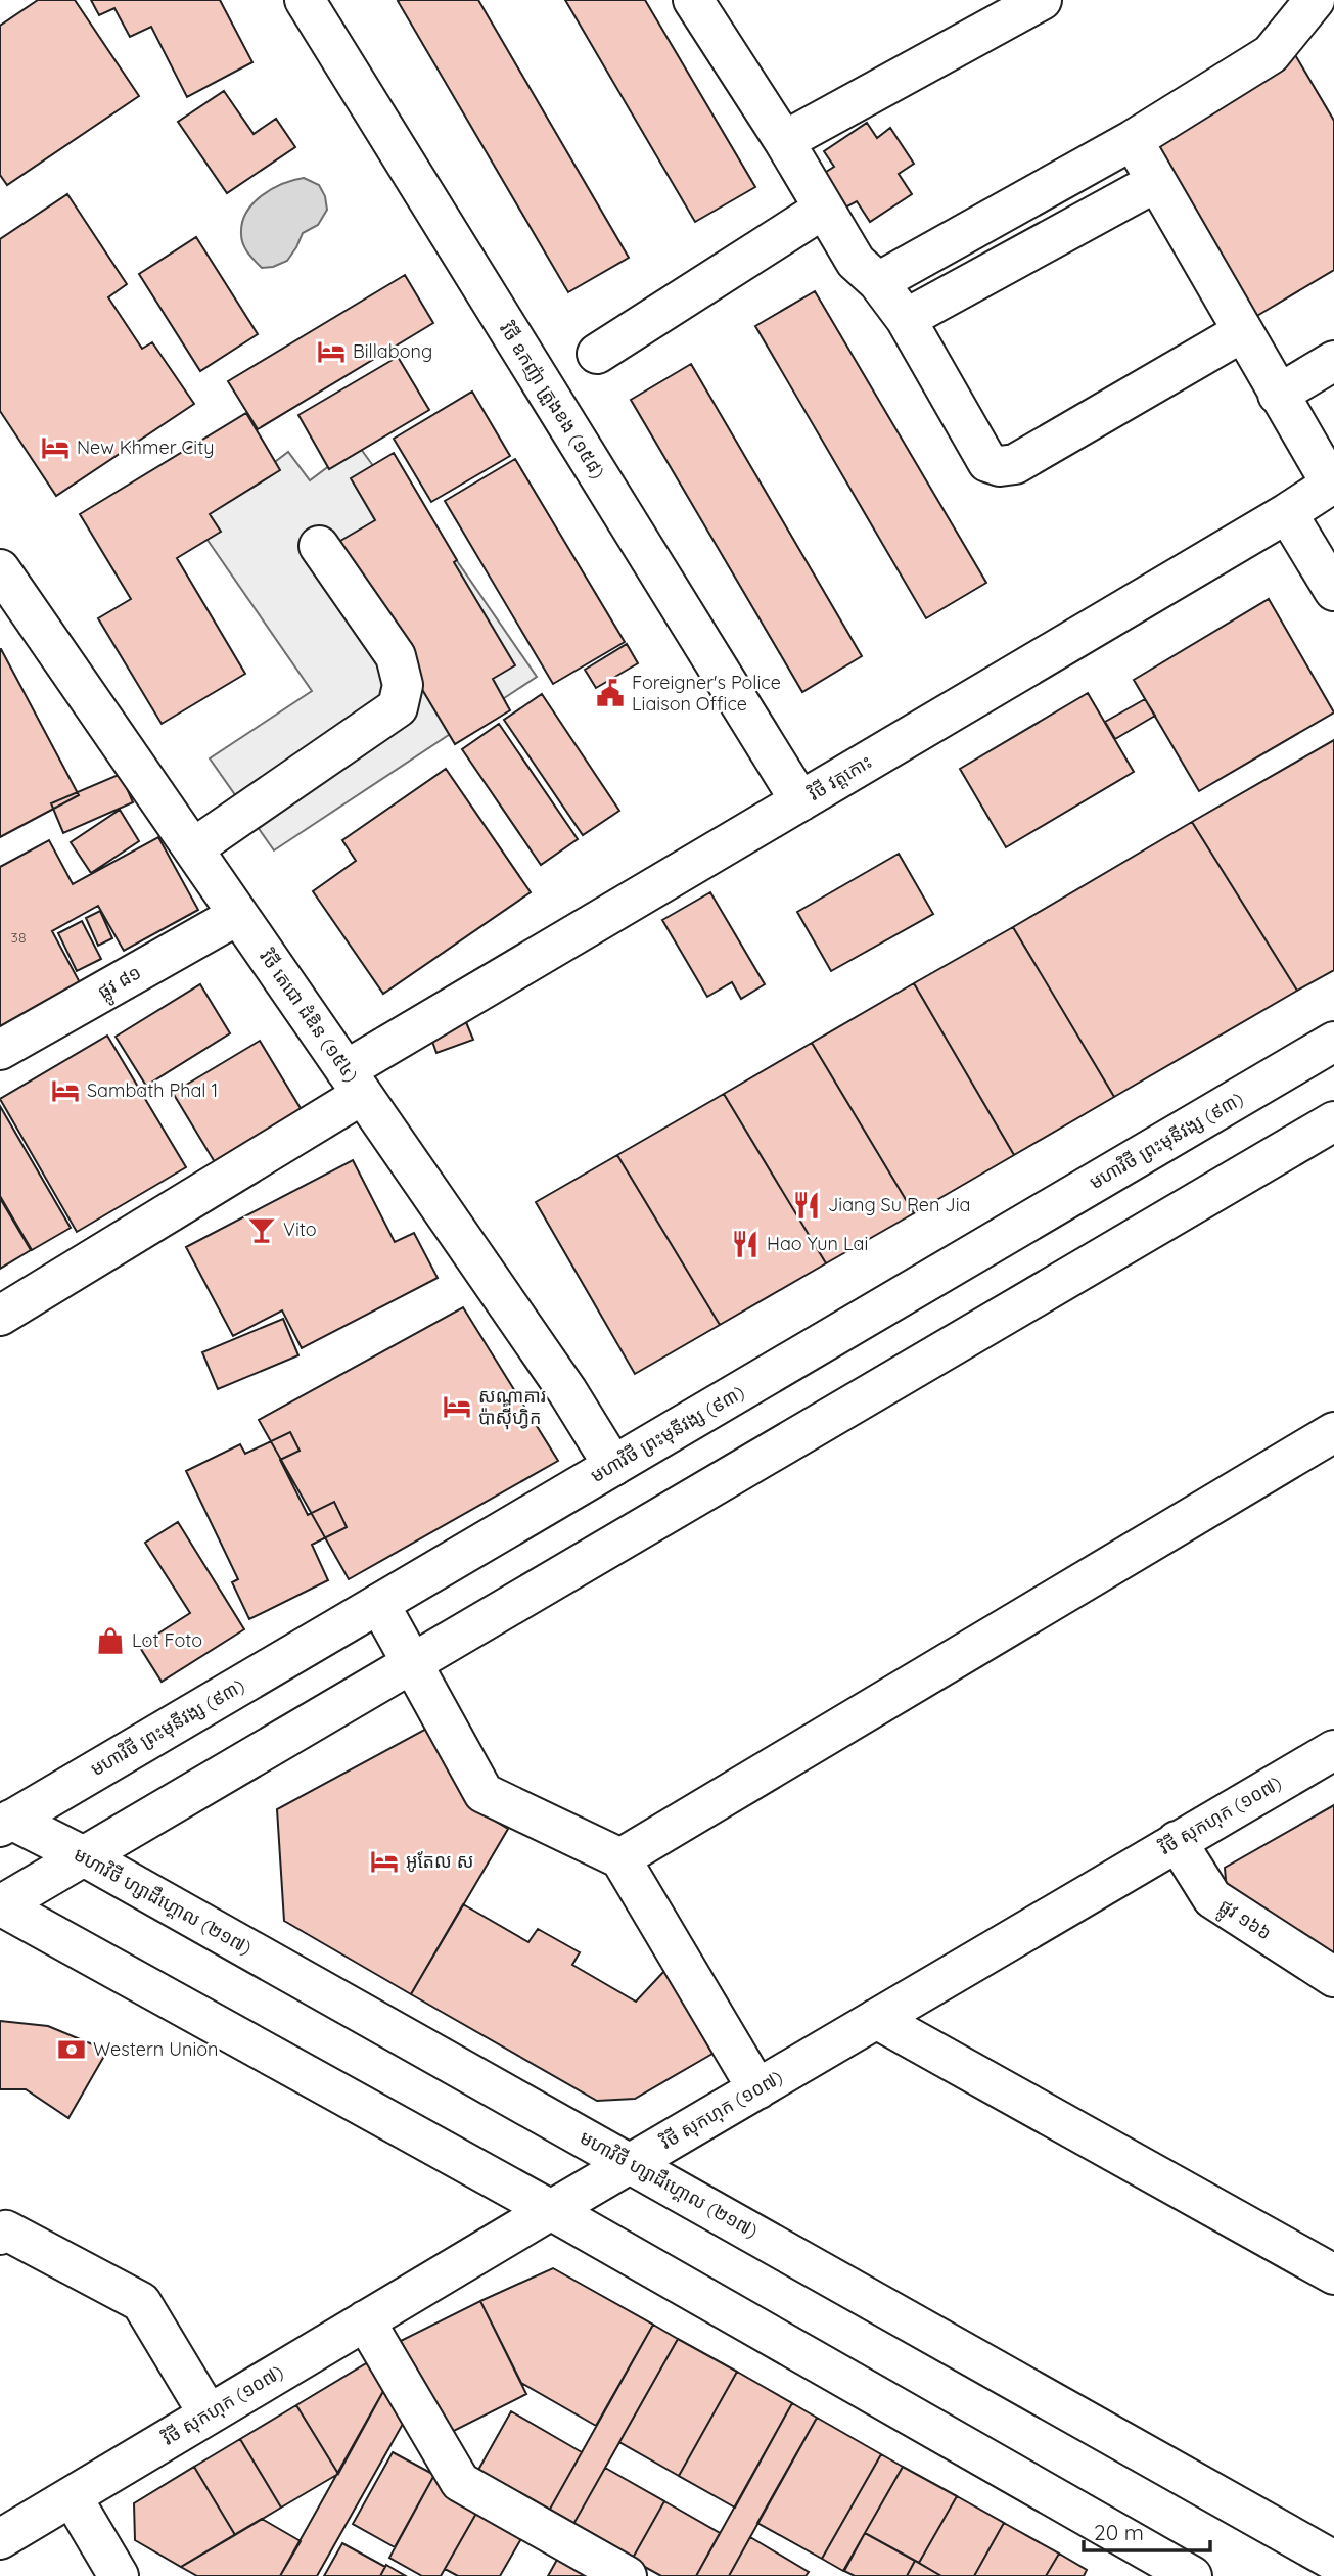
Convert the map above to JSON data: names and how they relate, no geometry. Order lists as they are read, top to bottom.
{
  "streets": {
    "main road": [
      "វិថី ឧកញ៉ា ត្រួងខង (១៥៨)",
      "វិថី វត្តកោះ",
      "ផ្លូវ ៨១",
      "វិថី តេជោ ដំឌិន (១៥៤)",
      "មហាវិថី ព្រះមុនីវង្ស (៩៣)",
      "វិថី សុកហុក (១០៧)",
      "មហាវិថី ហ្សាដឹហ្គោល (២១៧)",
      "ផ្លូវ ១៦៦"
    ]
  },
  "crossings": [
    ["វិថី ឧកញ៉ា ត្រួងខង (១៥៨)", "វិថី វត្តកោះ"],
    ["វិថី វត្តកោះ", "វិថី តេជោ ដំឌិន (១៥៤)"],
    ["ផ្លូវ ៨១", "វិថី តេជោ ដំឌិន (១៥៤)"],
    ["វិថី តេជោ ដំឌិន (១៥៤)", "មហាវិថី ព្រះមុនីវង្ស (៩៣)"],
    ["មហាវិថី ព្រះមុនីវង្ស (៩៣)", "មហាវិថី ហ្សាដឹហ្គោល (២១៧)"],
    ["វិថី សុកហុក (១០៧)", "មហាវិថី ហ្សាដឹហ្គោល (២១៧)"],
    ["វិថី សុកហុក (១០៧)", "ផ្លូវ ១៦៦"]
  ],
  "places": {
    "hotel": [
      "Billabong",
      "New Khmer City",
      "Sambath Phal 1",
      "សណ្ឋាគារ ប៉ាស៊ីហ្វិក",
      "អូតែល ស"
    ],
    "public building": ["Foreigner's Police Liaison Office"],
    "restaurant": ["Jiang Su Ren Jia", "Hao Yun Lai"],
    "bar": ["Vito"],
    "shop": ["Lot Foto"],
    "bank": ["Western Union"]
  },
  "house_numbers": ["38"],
  "scale_bar": "20 m"
}
